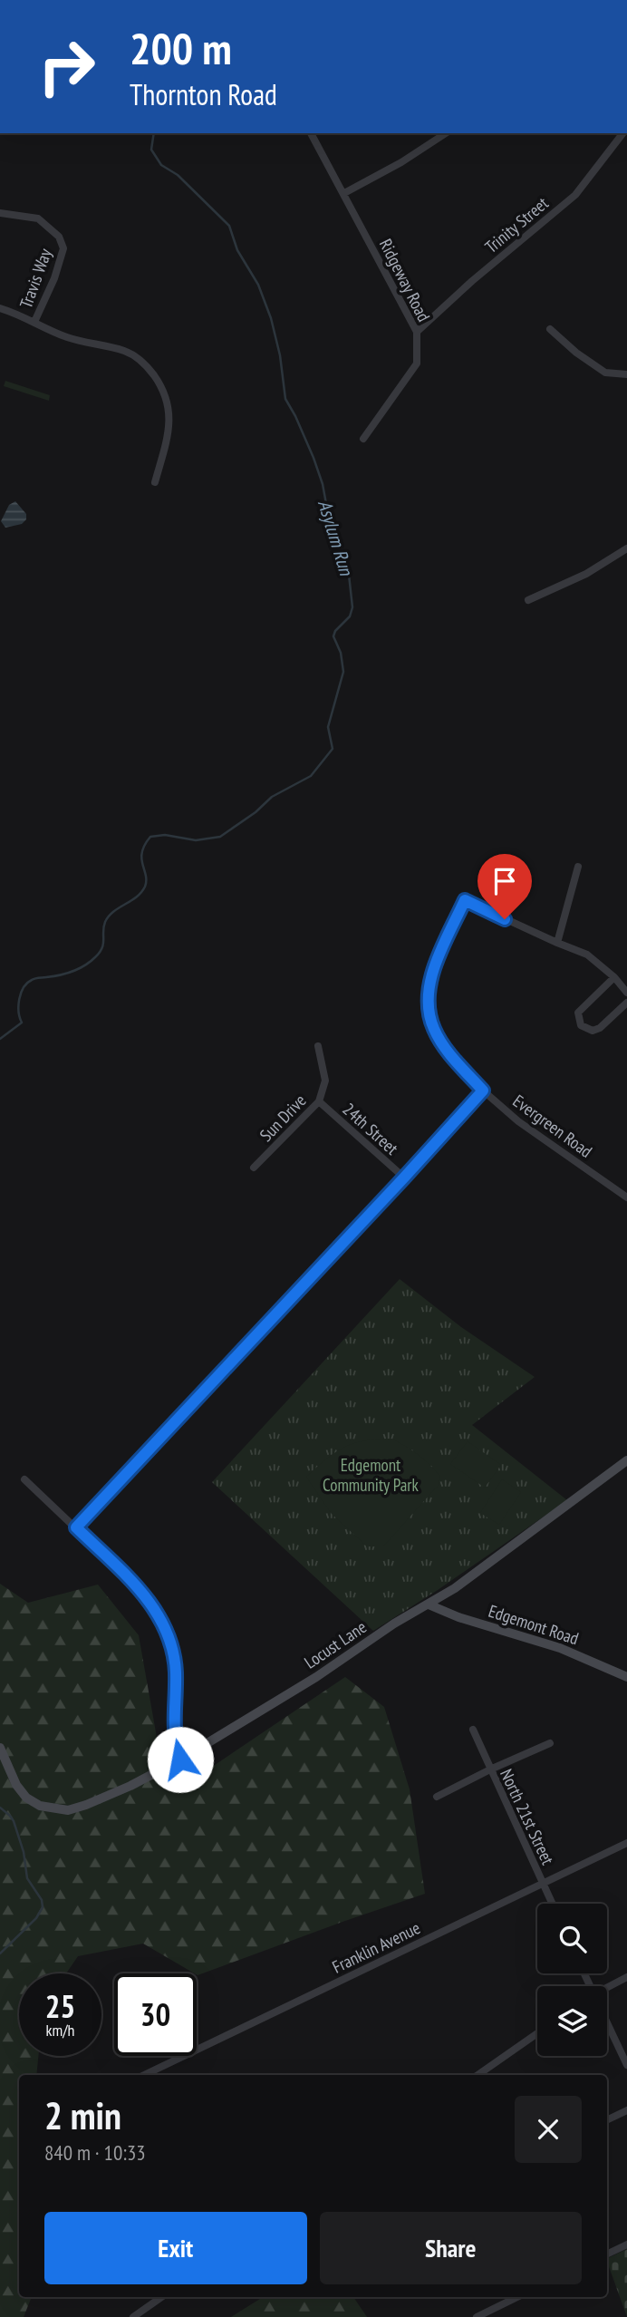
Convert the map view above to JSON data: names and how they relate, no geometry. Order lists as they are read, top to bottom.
{
  "streets": {
    "street": [
      "Trinity Street",
      "Travis Way",
      "Ridgeway Road",
      "Sun Drive",
      "Evergreen Road",
      "24th Street",
      "Edgemont Road",
      "Locust Lane",
      "North 21st Street",
      "Franklin Avenue"
    ]
  },
  "crossings": [
    ["Trinity Street", "Ridgeway Road"],
    ["Sun Drive", "24th Street"],
    ["Edgemont Road", "Locust Lane"],
    ["North 21st Street", "Franklin Avenue"]
  ],
  "water": ["Asylum Run"],
  "parks": ["Edgemont Community Park"],
  "page": {
    "turn": ["200 m", "Thornton Road"],
    "speed": "25 km/h",
    "limit": "30",
    "heading": ["2 min", "840 m · 10:33"],
    "buttons": ["Exit", "Share"]
  }
}
